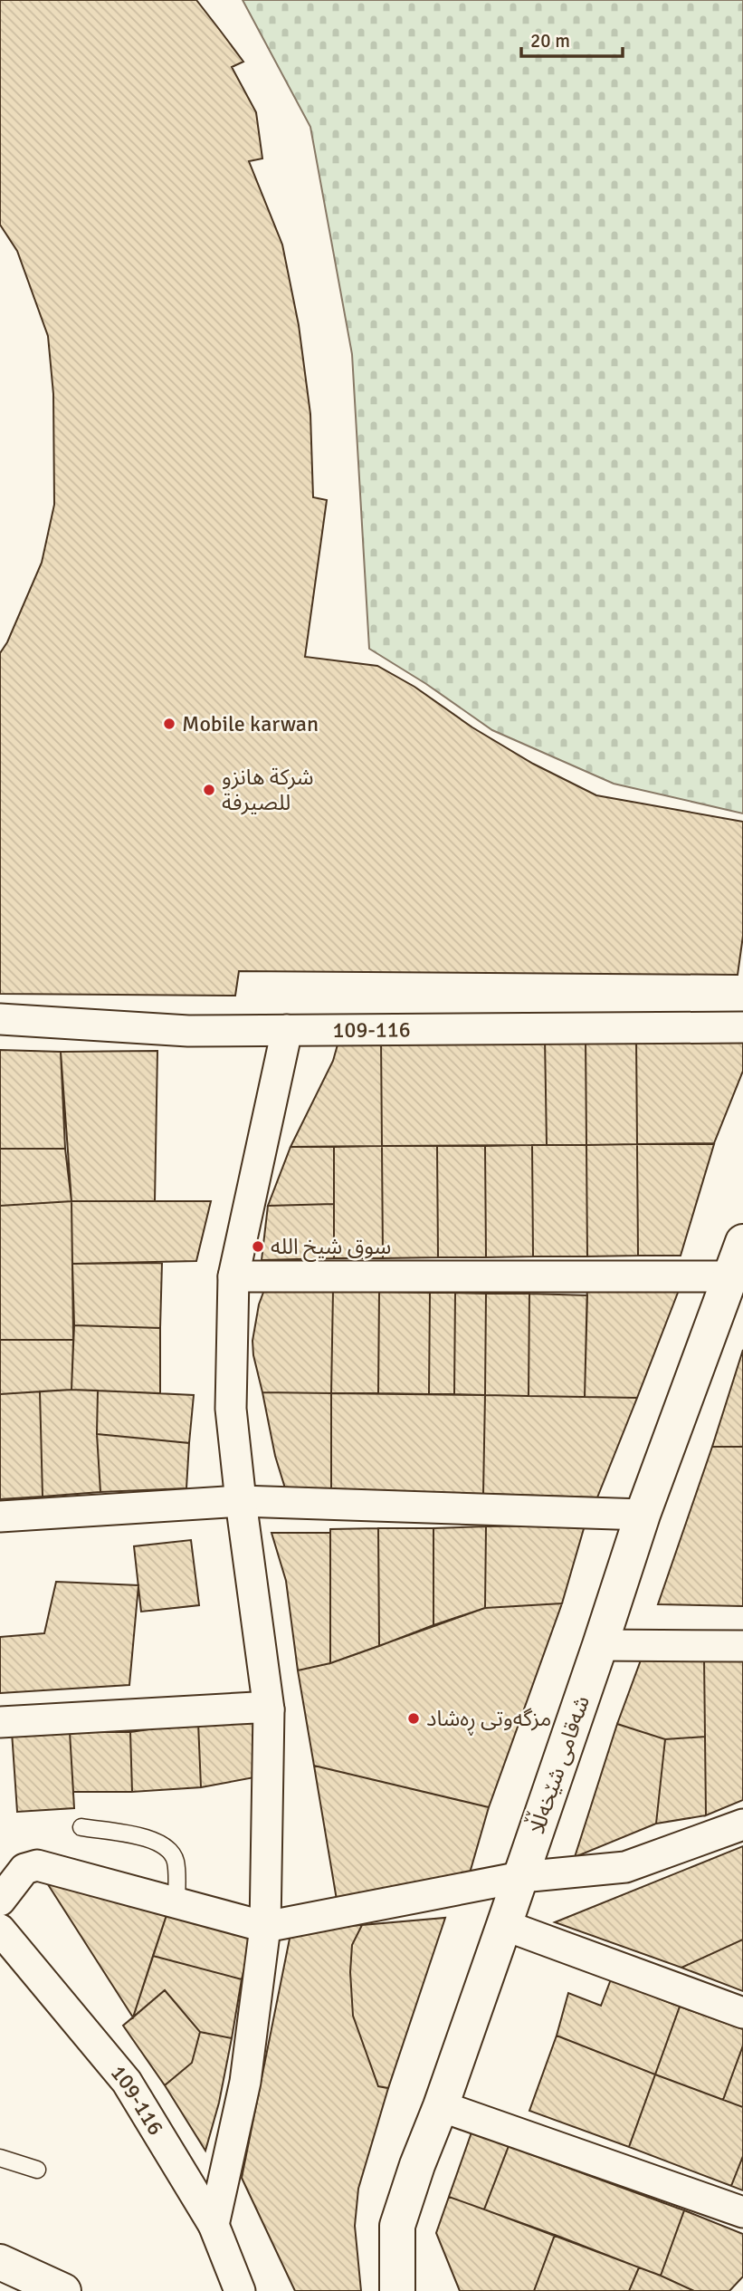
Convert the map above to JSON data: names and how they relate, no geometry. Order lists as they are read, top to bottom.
{
  "streets": {
    "street": ["109-116", "شەقامی شێخەڵڵا"]
  },
  "places": [
    "Mobile karwan",
    "شركة هانزو للصيرفة",
    "سوق شيخ الله",
    "مزگەوتی ڕەشاد"
  ],
  "scale_bar": "20 m"
}
